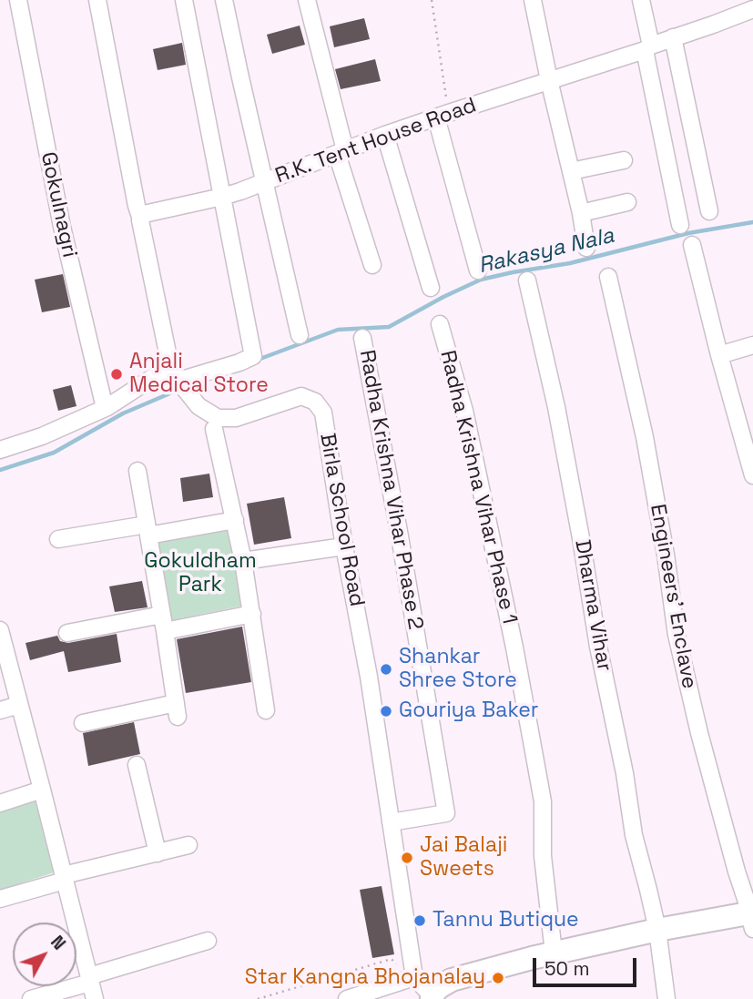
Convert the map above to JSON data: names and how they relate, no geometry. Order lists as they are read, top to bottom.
{
  "streets": {
    "street": [
      "R.K. Tent House Road",
      "Gokulnagri",
      "Radha Krishna Vihar Phase 1",
      "Radha Krishna Vihar Phase 2",
      "Birla School Road",
      "Engineers' Enclave",
      "Dharma Vihar"
    ]
  },
  "crossings": [
    ["Radha Krishna Vihar Phase 2", "Birla School Road"]
  ],
  "water": ["Rakasya Nala"],
  "parks": ["Gokuldham Park"],
  "places": [
    "Anjali Medical Store",
    "Shankar Shree Store",
    "Gouriya Baker",
    "Jai Balaji Sweets",
    "Tannu Butique",
    "Star Kangna Bhojanalay"
  ],
  "scale_bar": "50 m",
  "north": "top right"
}
